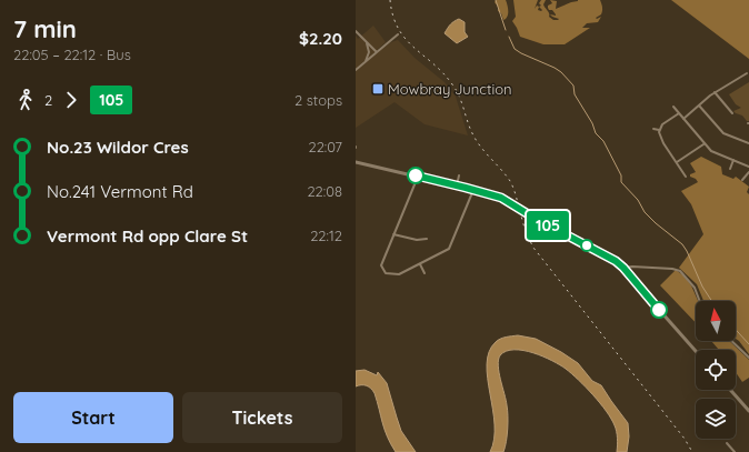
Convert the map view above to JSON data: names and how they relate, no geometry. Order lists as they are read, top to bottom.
{
  "places": {
    "transit": ["Mowbray Junction"]
  },
  "lines": ["bus line 105"],
  "north": "top",
  "page": {
    "heading": ["7 min", "22:05 – 22:12 · Bus", "$2.20"],
    "on_map": "105",
    "legs": ["2", "105", "2 stops"],
    "list": [
      {
        "name": "No.23 Wildor Cres",
        "value": "22:07"
      },
      {
        "name": "No.241 Vermont Rd",
        "value": "22:08"
      },
      {
        "name": "Vermont Rd opp Clare St",
        "value": "22:12"
      }
    ],
    "buttons": ["Start", "Tickets"]
  }
}
